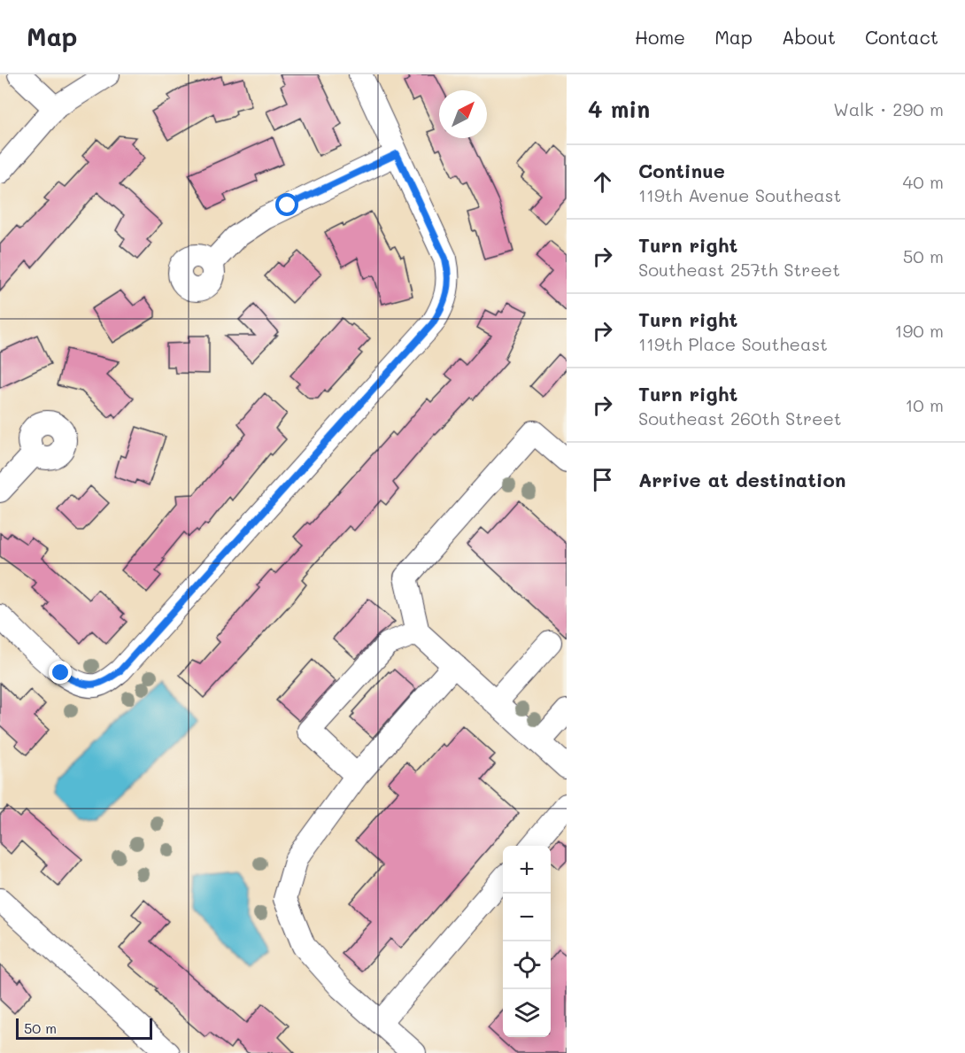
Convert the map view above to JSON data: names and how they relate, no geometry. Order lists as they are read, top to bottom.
{
  "scale_bar": "50 m",
  "north": "top right",
  "page": {
    "header": "Map",
    "nav": [
      "Home",
      "Map",
      "About",
      "Contact"
    ],
    "heading": ["4 min", "Walk · 290 m"],
    "list": [
      ["Continue", "119th Avenue Southeast", "40 m"],
      ["Turn right", "Southeast 257th Street", "50 m"],
      ["Turn right", "119th Place Southeast", "190 m"],
      ["Turn right", "Southeast 260th Street", "10 m"],
      "Arrive at destination"
    ],
    "map_buttons": ["+", "−"],
    "scale": "50 m"
  }
}
